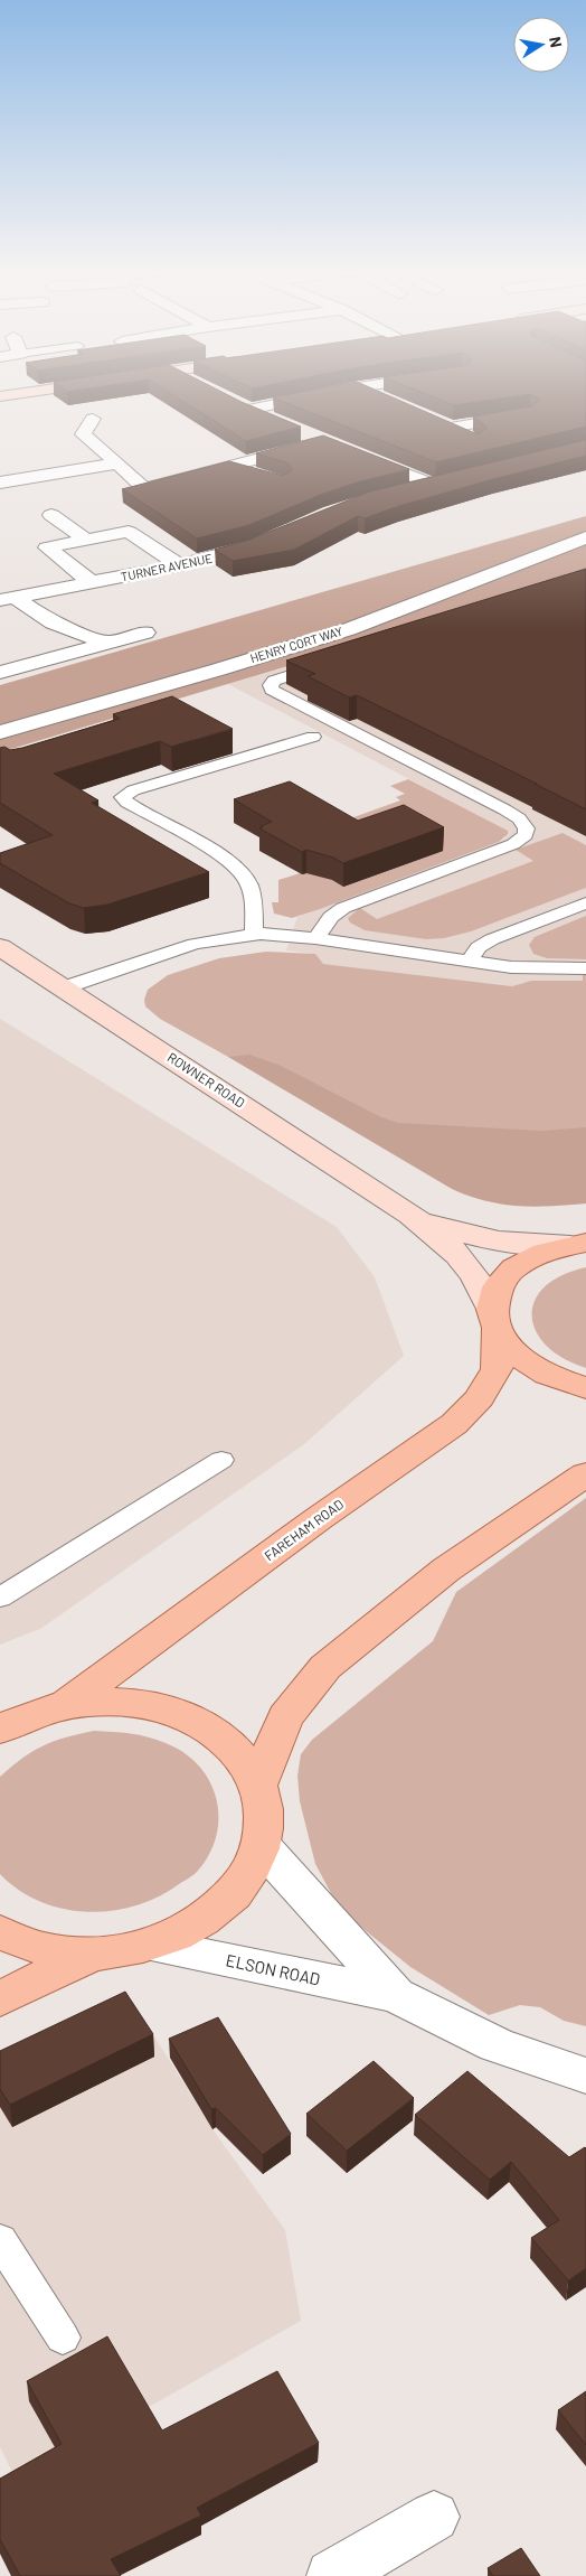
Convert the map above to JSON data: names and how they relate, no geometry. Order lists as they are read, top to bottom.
{
  "streets": {
    "main road": ["ROWNER ROAD", "FAREHAM ROAD"],
    "street": ["TURNER AVENUE", "HENRY CORT WAY", "ELSON ROAD"]
  },
  "crossings": [
    ["ROWNER ROAD", "FAREHAM ROAD"]
  ],
  "north": "right"
}
